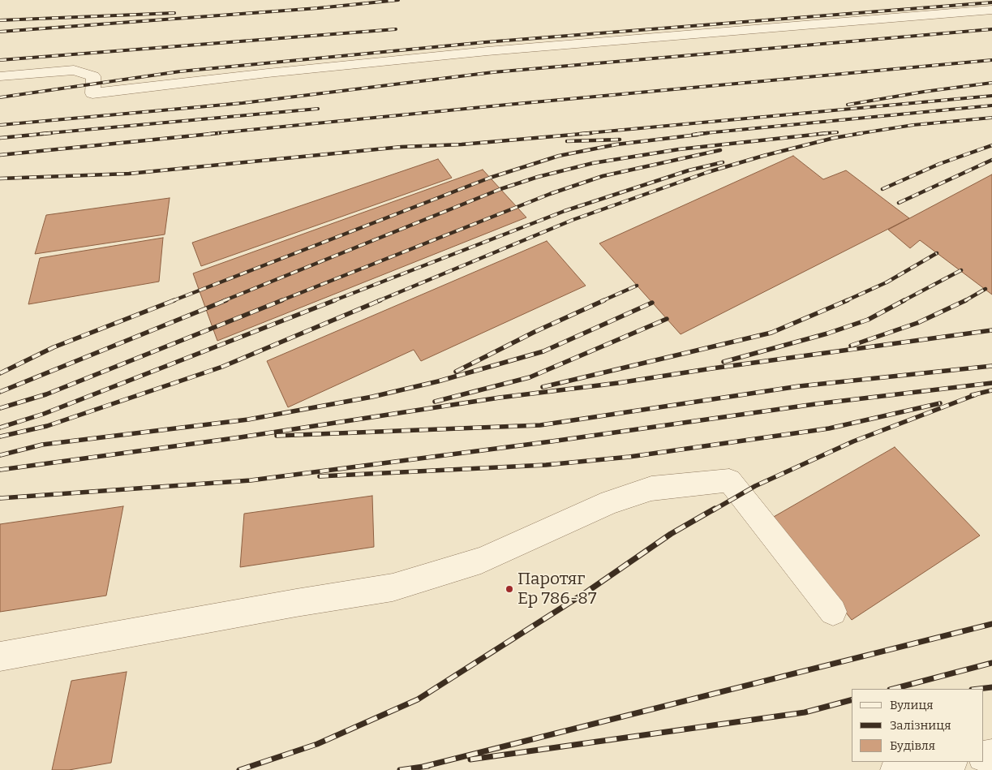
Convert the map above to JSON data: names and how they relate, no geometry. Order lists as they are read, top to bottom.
{
  "places": ["Паротяг Ер 786-87"],
  "legend": ["Вулиця", "Залізниця", "Будівля"]
}
